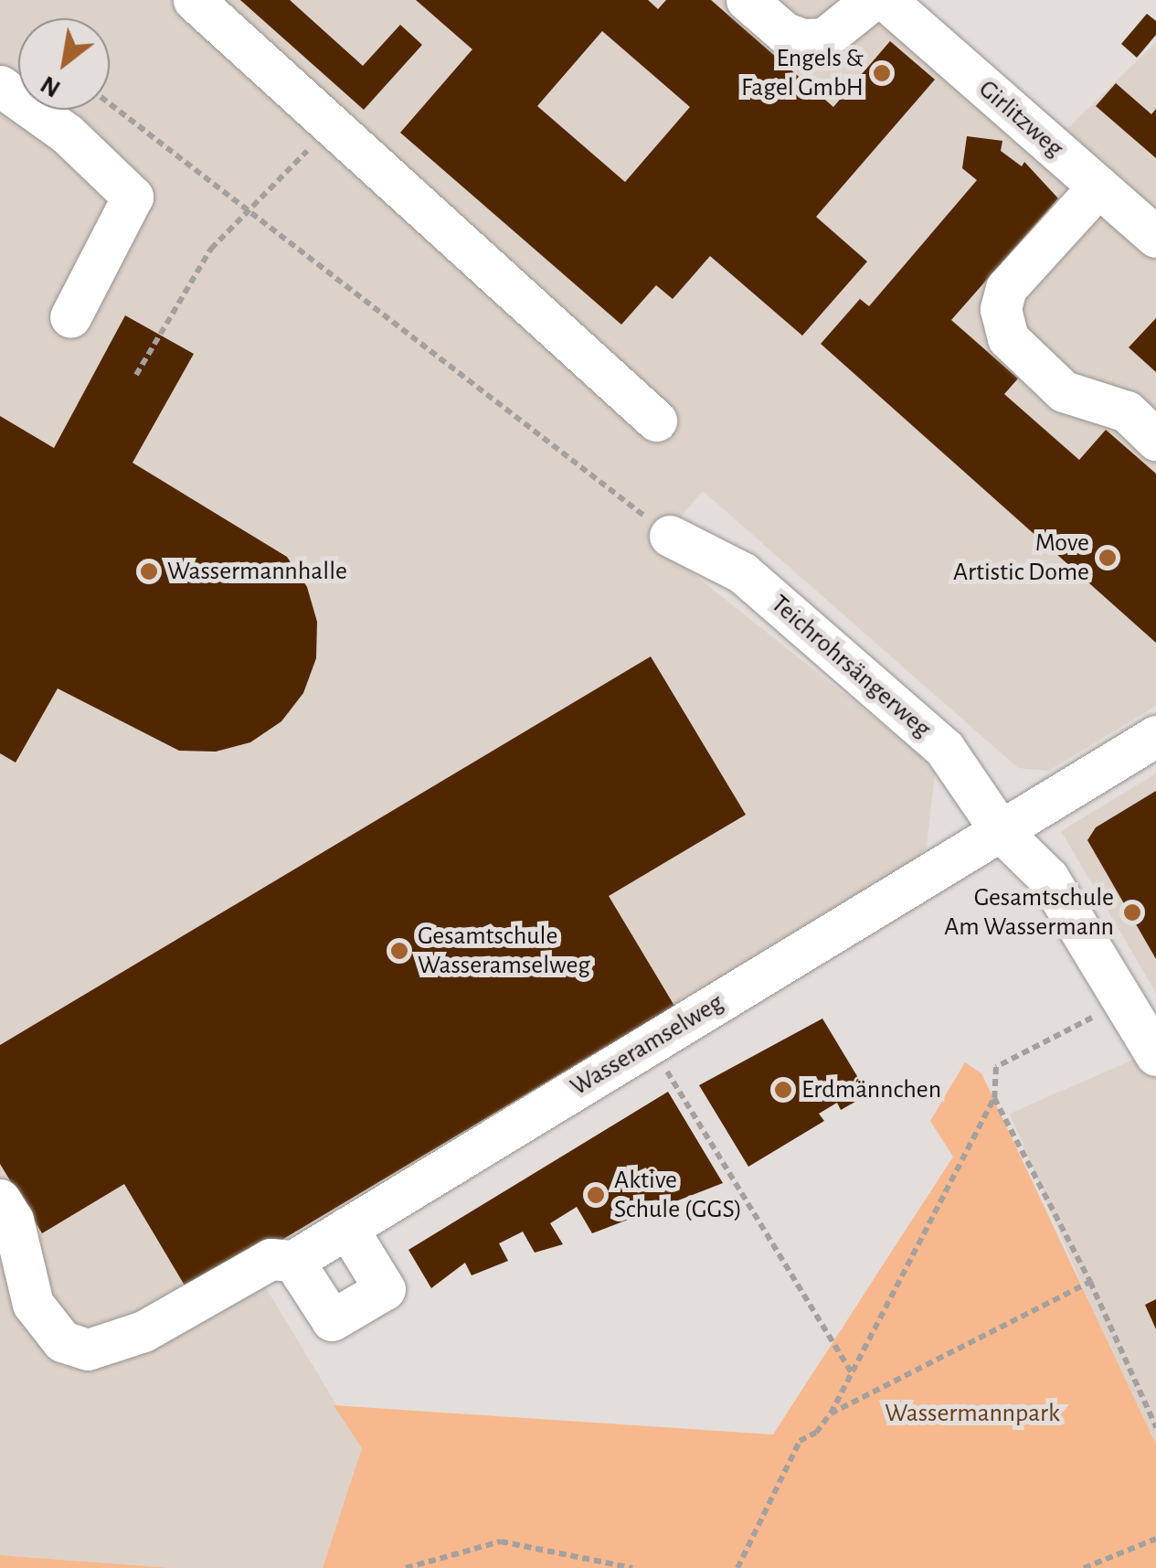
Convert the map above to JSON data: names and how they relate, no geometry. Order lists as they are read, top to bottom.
{
  "streets": {
    "street": ["Girlitzweg", "Teichrohrsängerweg", "Wasseramselweg"]
  },
  "crossings": [
    ["Teichrohrsängerweg", "Wasseramselweg"]
  ],
  "parks": ["Wassermannpark"],
  "places": [
    "Engels & Fagel GmbH",
    "Move Artistic Dome",
    "Wassermannhalle",
    "Gesamtschule Am Wassermann",
    "Gesamtschule Wasseramselweg",
    "Erdmännchen",
    "Aktive Schule (GGS)"
  ],
  "north": "bottom left"
}
